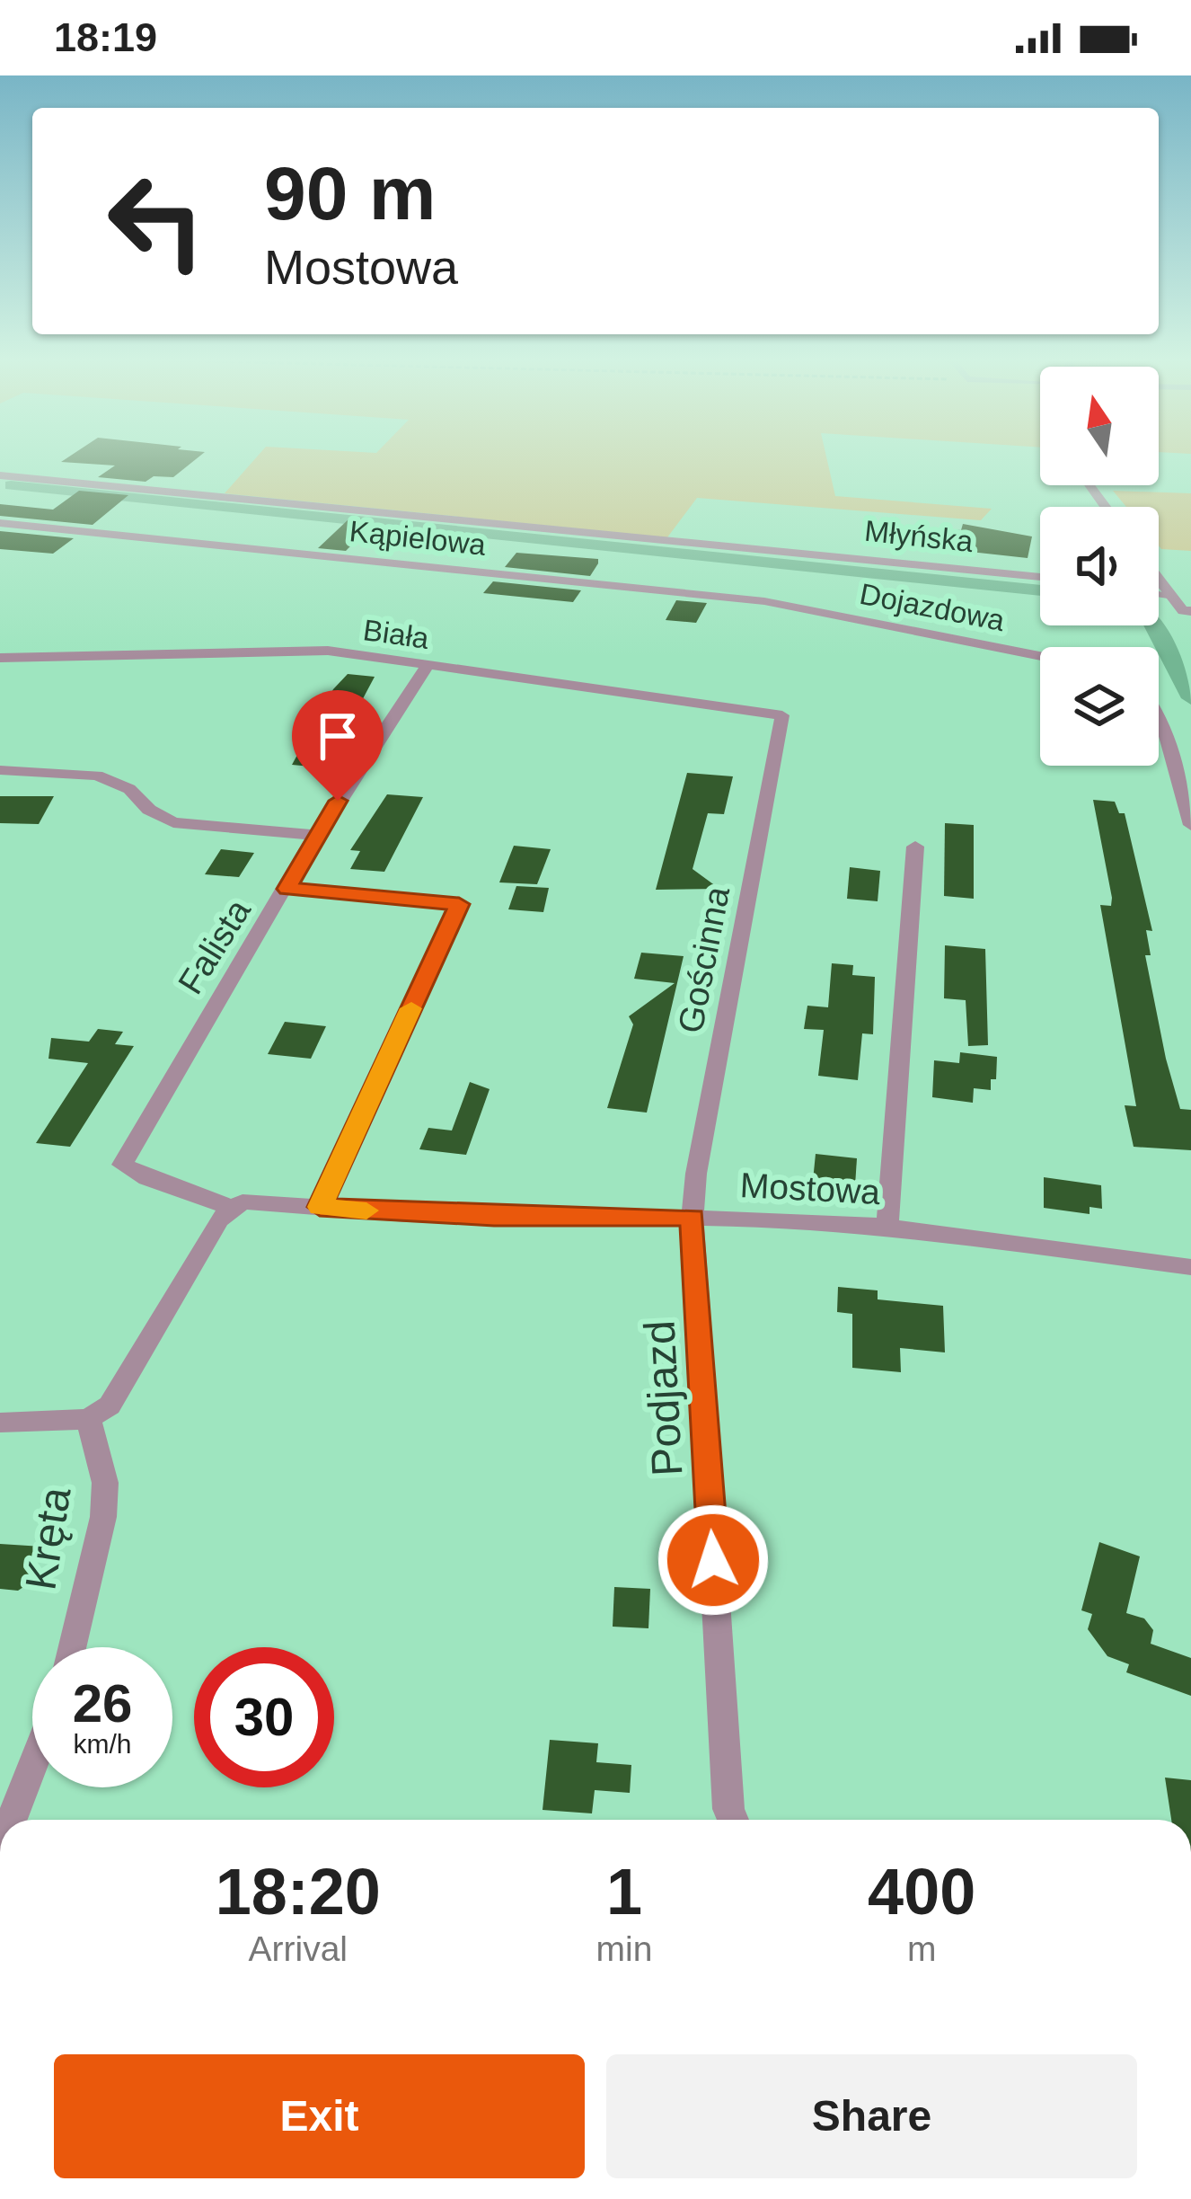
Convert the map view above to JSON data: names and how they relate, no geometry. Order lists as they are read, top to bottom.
{
  "streets": {
    "street": [
      "Młyńska",
      "Kąpielowa",
      "Dojazdowa",
      "Biała",
      "Falista",
      "Gościnna",
      "Mostowa",
      "Podjazd",
      "Kręta"
    ]
  },
  "crossings": [
    ["Kąpielowa", "Dojazdowa"],
    ["Biała", "Falista"],
    ["Biała", "Gościnna"],
    ["Falista", "Mostowa"],
    ["Gościnna", "Mostowa"],
    ["Gościnna", "Podjazd"],
    ["Mostowa", "Podjazd"]
  ],
  "north": "top",
  "page": {
    "status": "18:19",
    "turn": ["90 m", "Mostowa"],
    "speed": "26 km/h",
    "limit": "30",
    "eta": [
      "18:20",
      "Arrival",
      "1",
      "min",
      "400",
      "m"
    ],
    "buttons": ["Exit", "Share"]
  }
}
